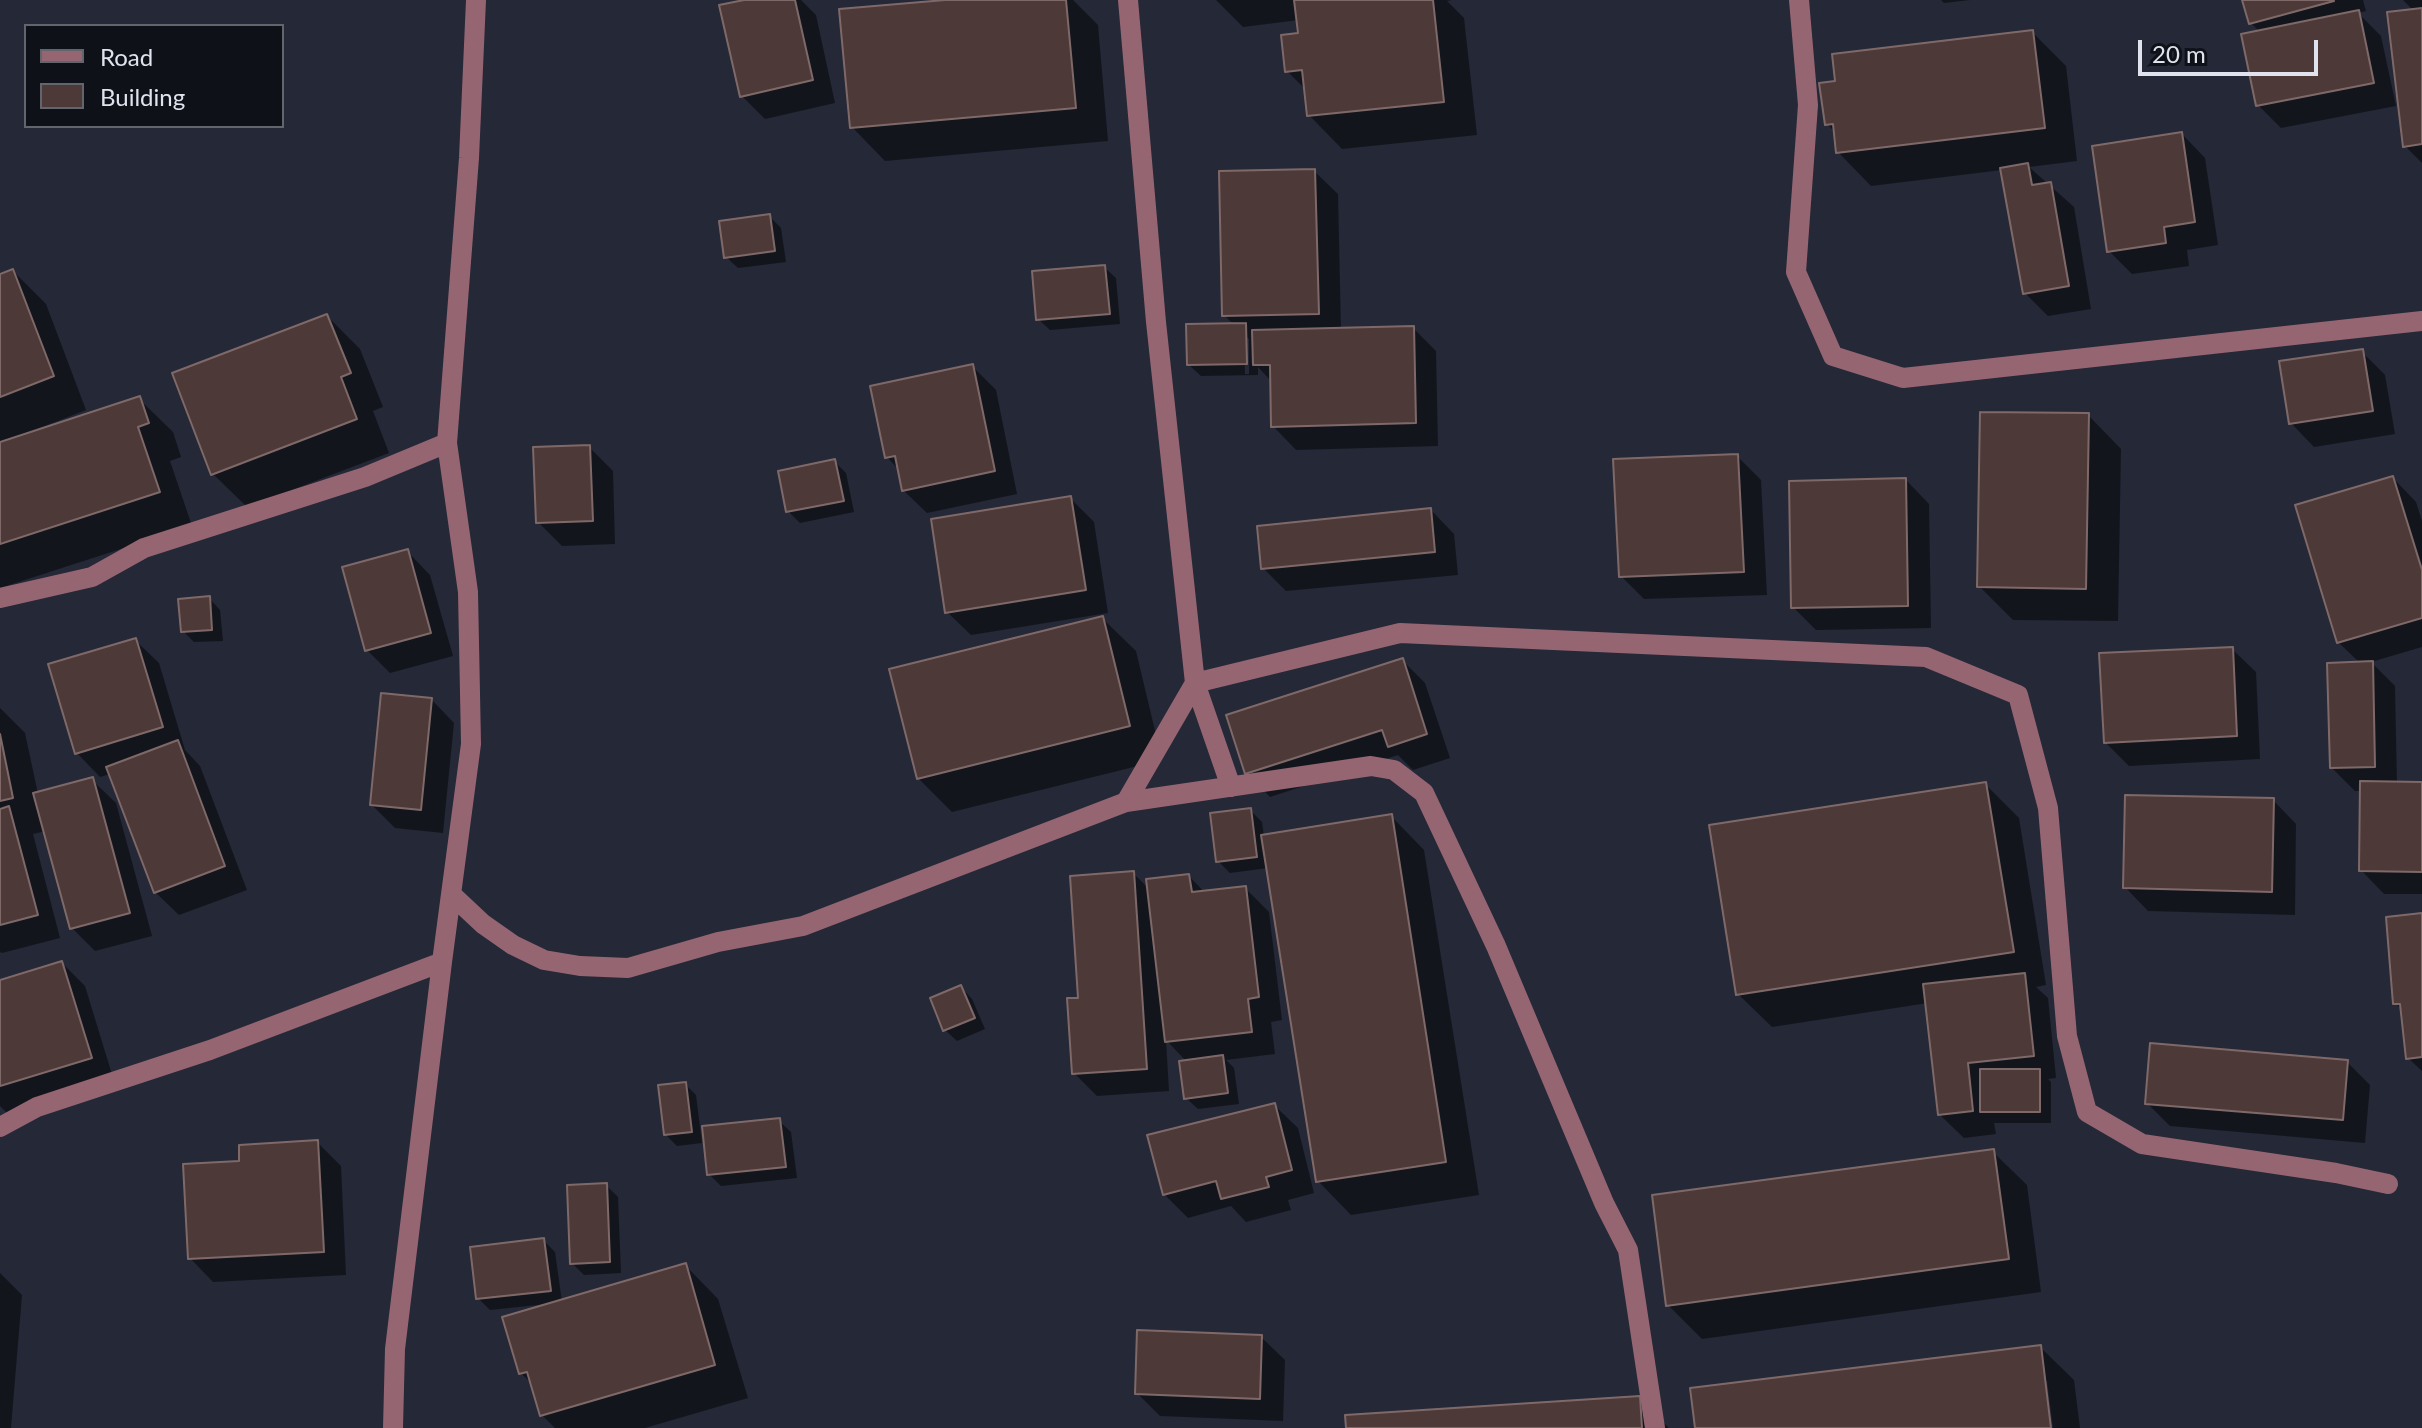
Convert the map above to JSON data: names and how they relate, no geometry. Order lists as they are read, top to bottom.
{
  "legend": ["Road", "Building"],
  "scale_bar": "20 m"
}
